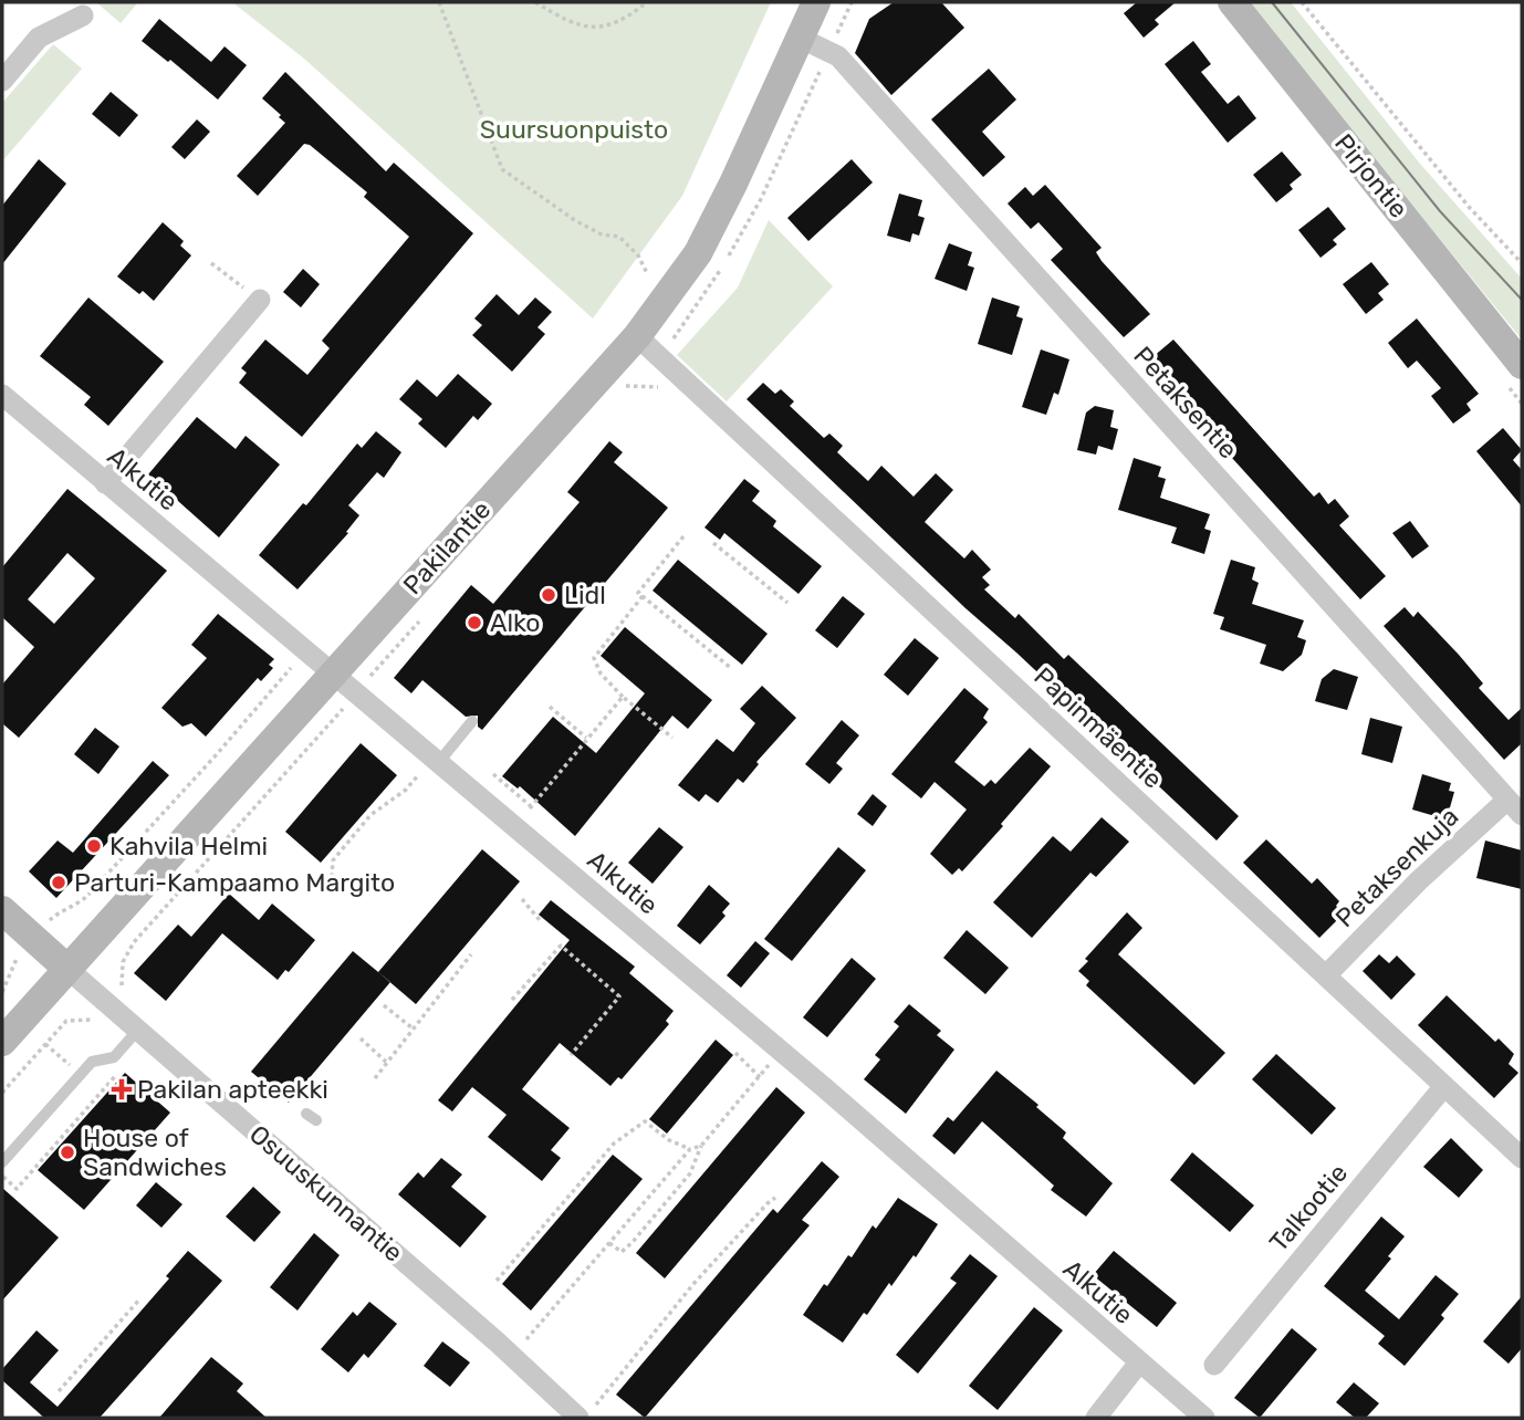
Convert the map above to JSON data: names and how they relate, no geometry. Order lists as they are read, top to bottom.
{
  "streets": {
    "main road": ["Pirjontie", "Pakilantie", "Osuuskunnantie"],
    "street": [
      "Petaksentie",
      "Alkutie",
      "Papinmäentie",
      "Petaksenkuja",
      "Talkootie"
    ]
  },
  "crossings": [
    ["Petaksentie", "Pakilantie"],
    ["Petaksentie", "Petaksenkuja"],
    ["Alkutie", "Pakilantie"],
    ["Pakilantie", "Papinmäentie"],
    ["Pakilantie", "Osuuskunnantie"],
    ["Papinmäentie", "Petaksenkuja"],
    ["Papinmäentie", "Talkootie"]
  ],
  "parks": ["Suursuonpuisto"],
  "places": {
    "other": [
      "Lidl",
      "Alko",
      "Kahvila Helmi",
      "Parturi-Kampaamo Margito",
      "House of Sandwiches"
    ],
    "health": ["Pakilan apteekki"]
  }
}
